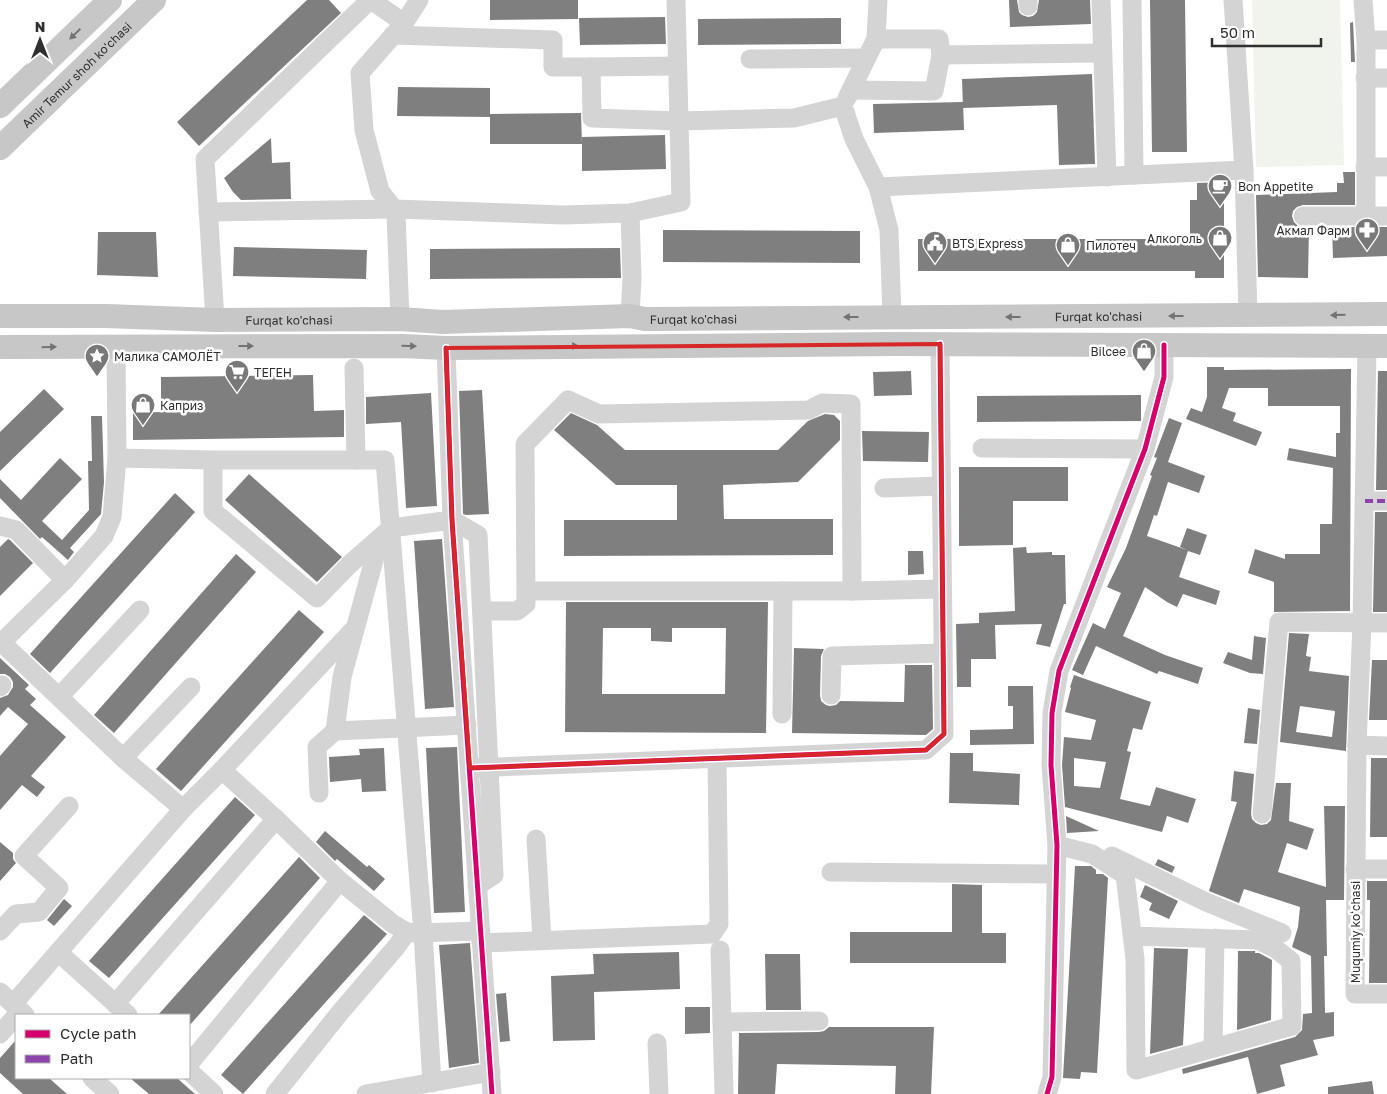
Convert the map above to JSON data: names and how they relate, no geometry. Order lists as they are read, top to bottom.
{
  "streets": {
    "main road": ["Amir Temur shoh ko'chasi", "Furqat ko'chasi"],
    "street": ["Muqumiy koʻchasi"]
  },
  "places": {
    "cafe": ["Bon Appetite"],
    "pharmacy": ["Акмал Фарм"],
    "shop": [
      "Алкоголь",
      "Пилотеч",
      "Bilcee",
      "Каприз"
    ],
    "public building": ["BTS Express"],
    "place": ["Малика САМОЛЁТ"],
    "supermarket": ["ТЕГЕН"]
  },
  "legend": ["Cycle path", "Path"],
  "scale_bar": "50 m",
  "north": "top"
}
